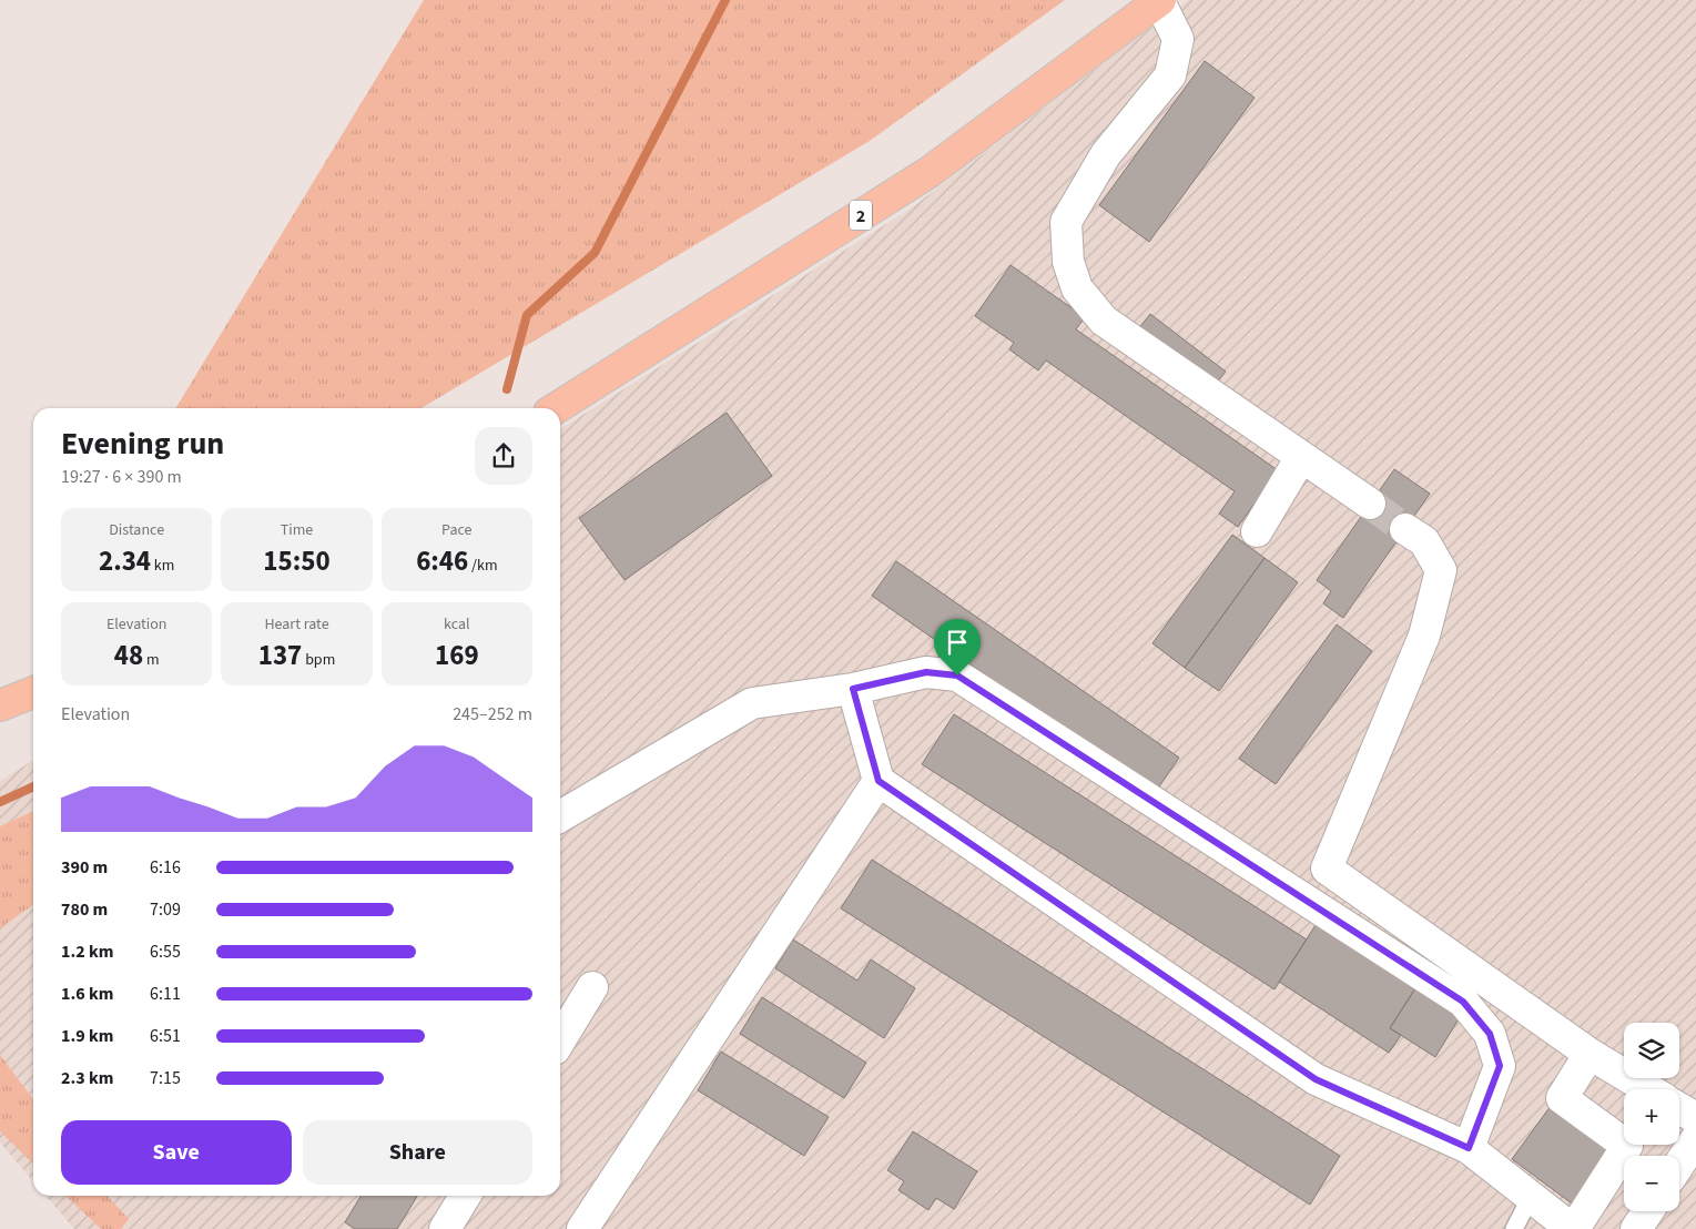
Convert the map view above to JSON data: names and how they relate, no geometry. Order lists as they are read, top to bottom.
{
  "streets": {
    "main road": ["2"]
  },
  "page": {
    "heading": ["Evening run", "19:27 · 6 × 390 m"],
    "stats": [
      ["Distance", "2.34 km"],
      ["Time", "15:50"],
      ["Pace", "6:46 /km"],
      ["Elevation", "48 m"],
      ["Heart rate", "137 bpm"],
      ["kcal", "169"]
    ],
    "chart": ["Elevation", "245–252 m"],
    "list": [
      {
        "name": "390 m",
        "note": "6:16"
      },
      {
        "name": "780 m",
        "note": "7:09"
      },
      {
        "name": "1.2 km",
        "note": "6:55"
      },
      {
        "name": "1.6 km",
        "note": "6:11"
      },
      {
        "name": "1.9 km",
        "note": "6:51"
      },
      {
        "name": "2.3 km",
        "note": "7:15"
      }
    ],
    "map_buttons": ["+", "−"],
    "buttons": ["Save", "Share"]
  }
}
